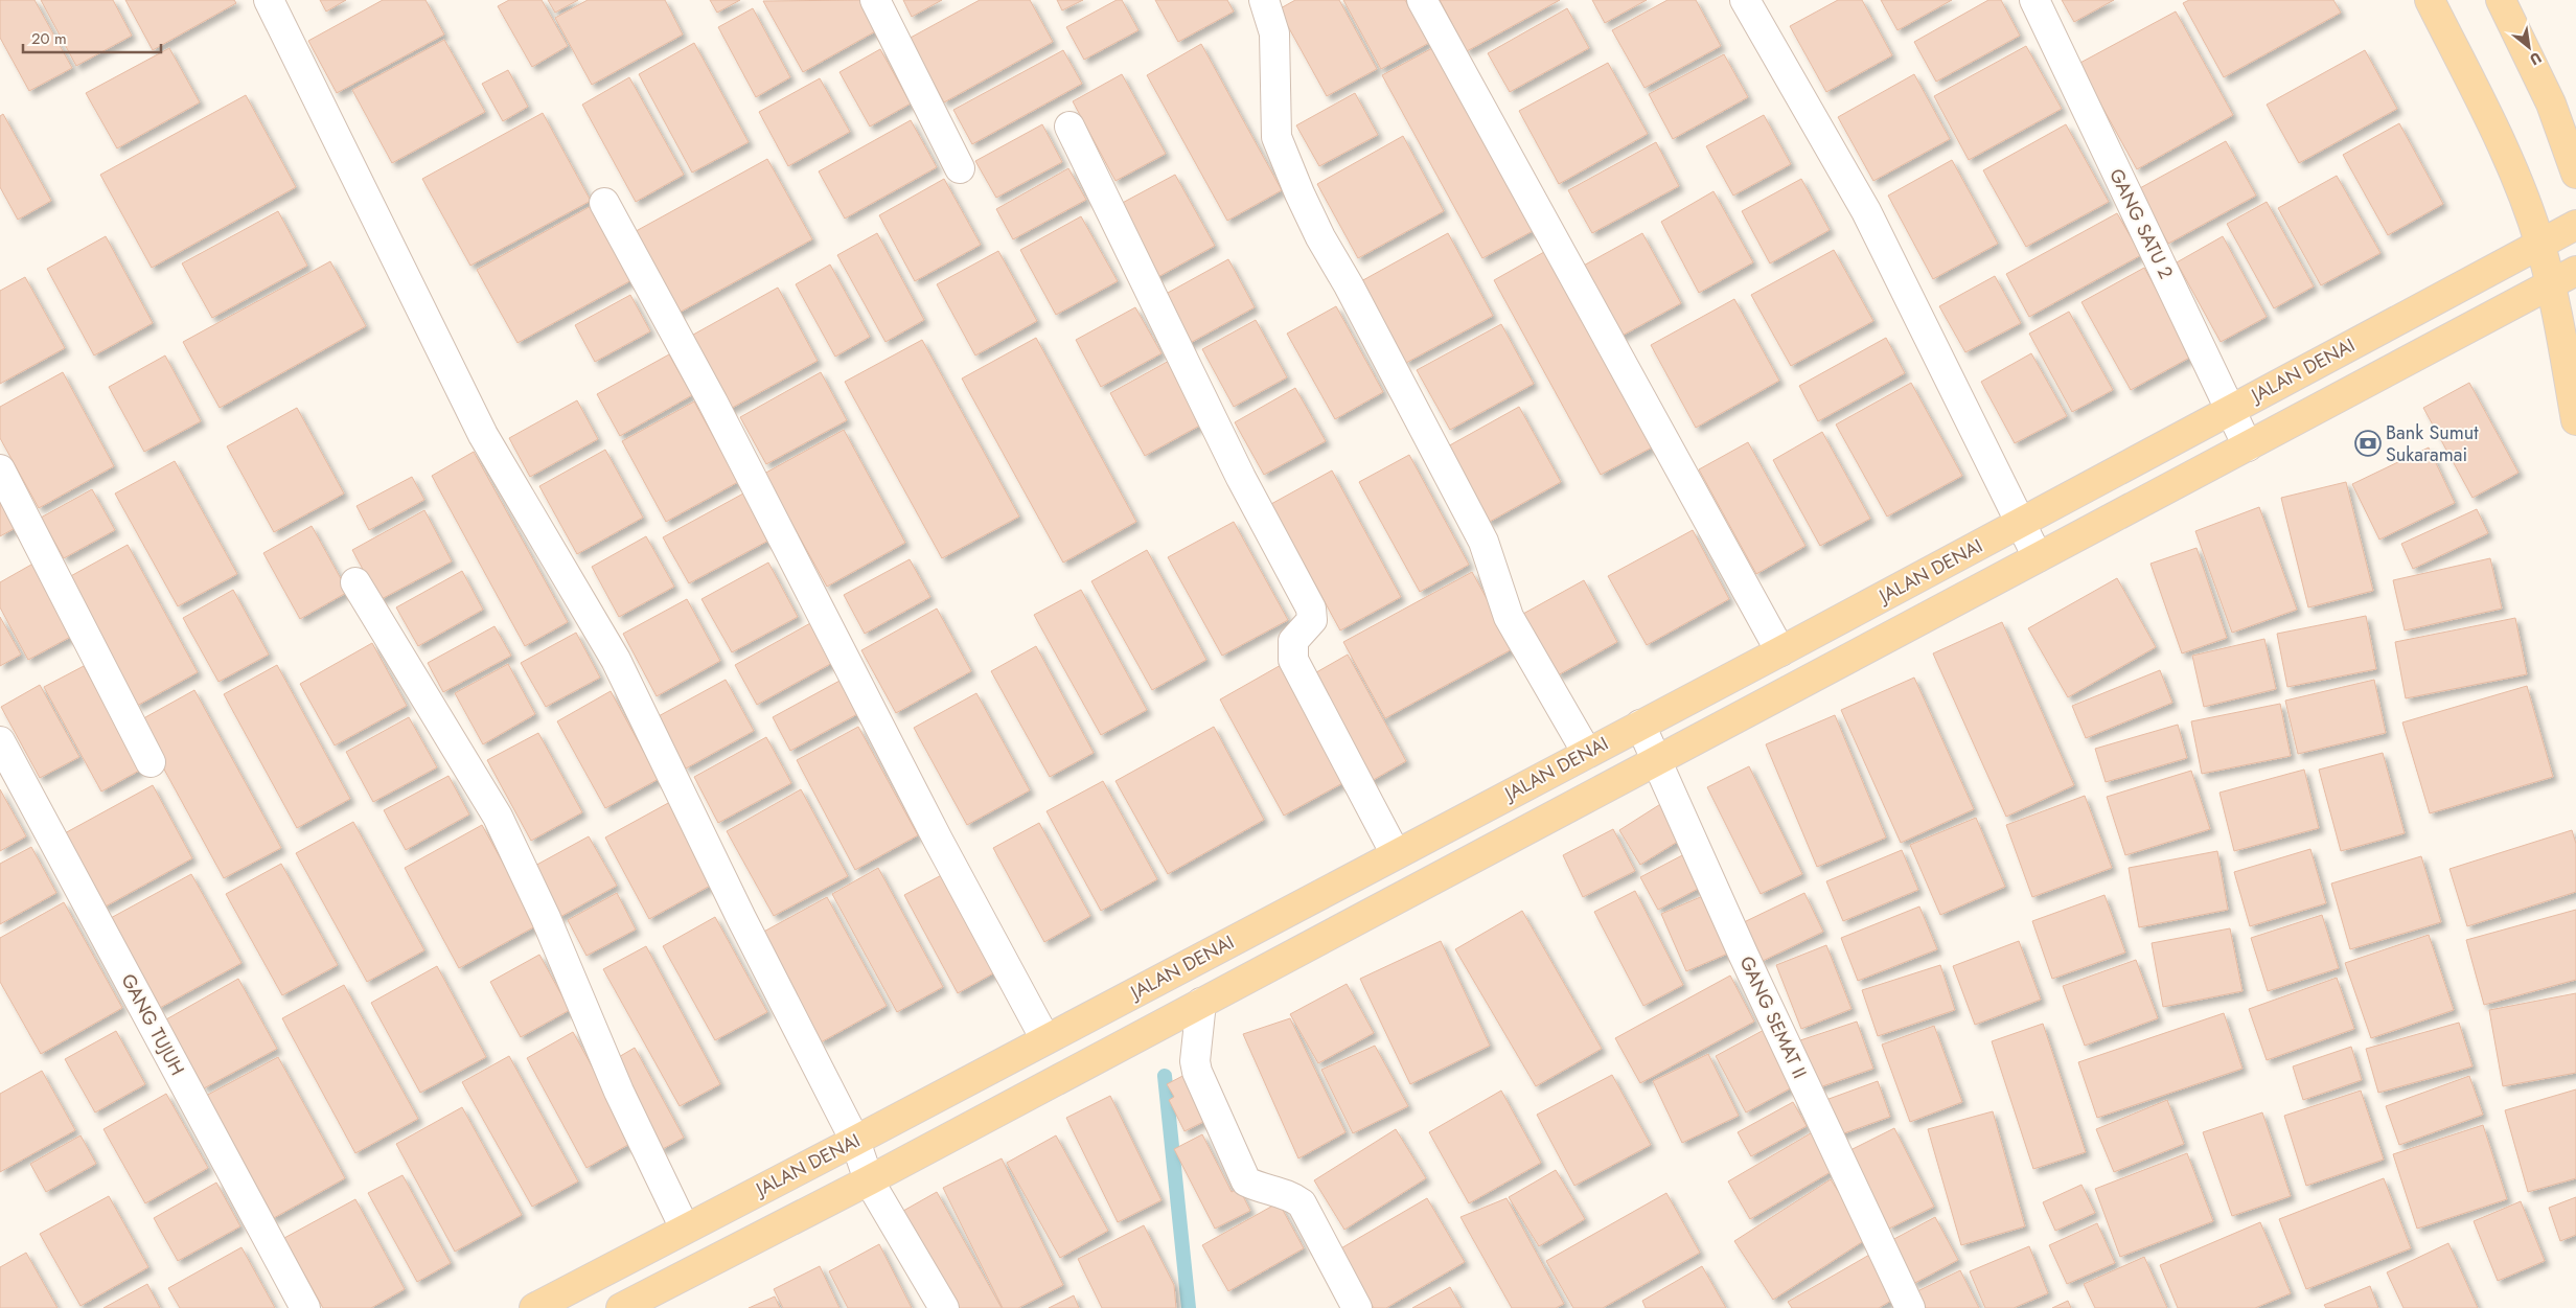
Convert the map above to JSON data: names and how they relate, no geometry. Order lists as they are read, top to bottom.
{
  "streets": {
    "main road": ["JALAN DENAI"],
    "street": ["GANG SATU 2", "GANG SEMAT II", "GANG TUJUH"]
  },
  "crossings": [
    ["GANG SATU 2", "JALAN DENAI"],
    ["JALAN DENAI", "GANG SEMAT II"]
  ],
  "places": {
    "bank": ["Bank Sumut Sukaramai"]
  },
  "scale_bar": "20 m",
  "north": "bottom right"
}
